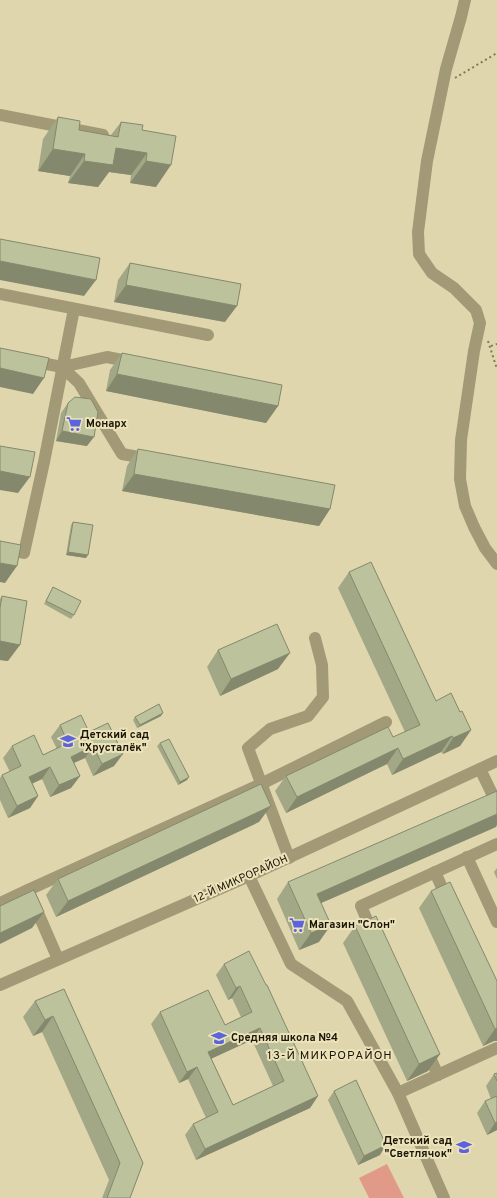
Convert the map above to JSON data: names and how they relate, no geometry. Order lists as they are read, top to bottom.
{
  "streets": {
    "street": ["12-Й МИКРОРАЙОН"]
  },
  "districts": ["13-Й МИКРОРАЙОН"],
  "places": {
    "supermarket": ["Монарх", "Магазин \"Слон\""],
    "school or university": ["Детский сад \"Хрусталёк\"", "Средняя школа №4", "Детский сад \"Светлячок\""]
  }
}
